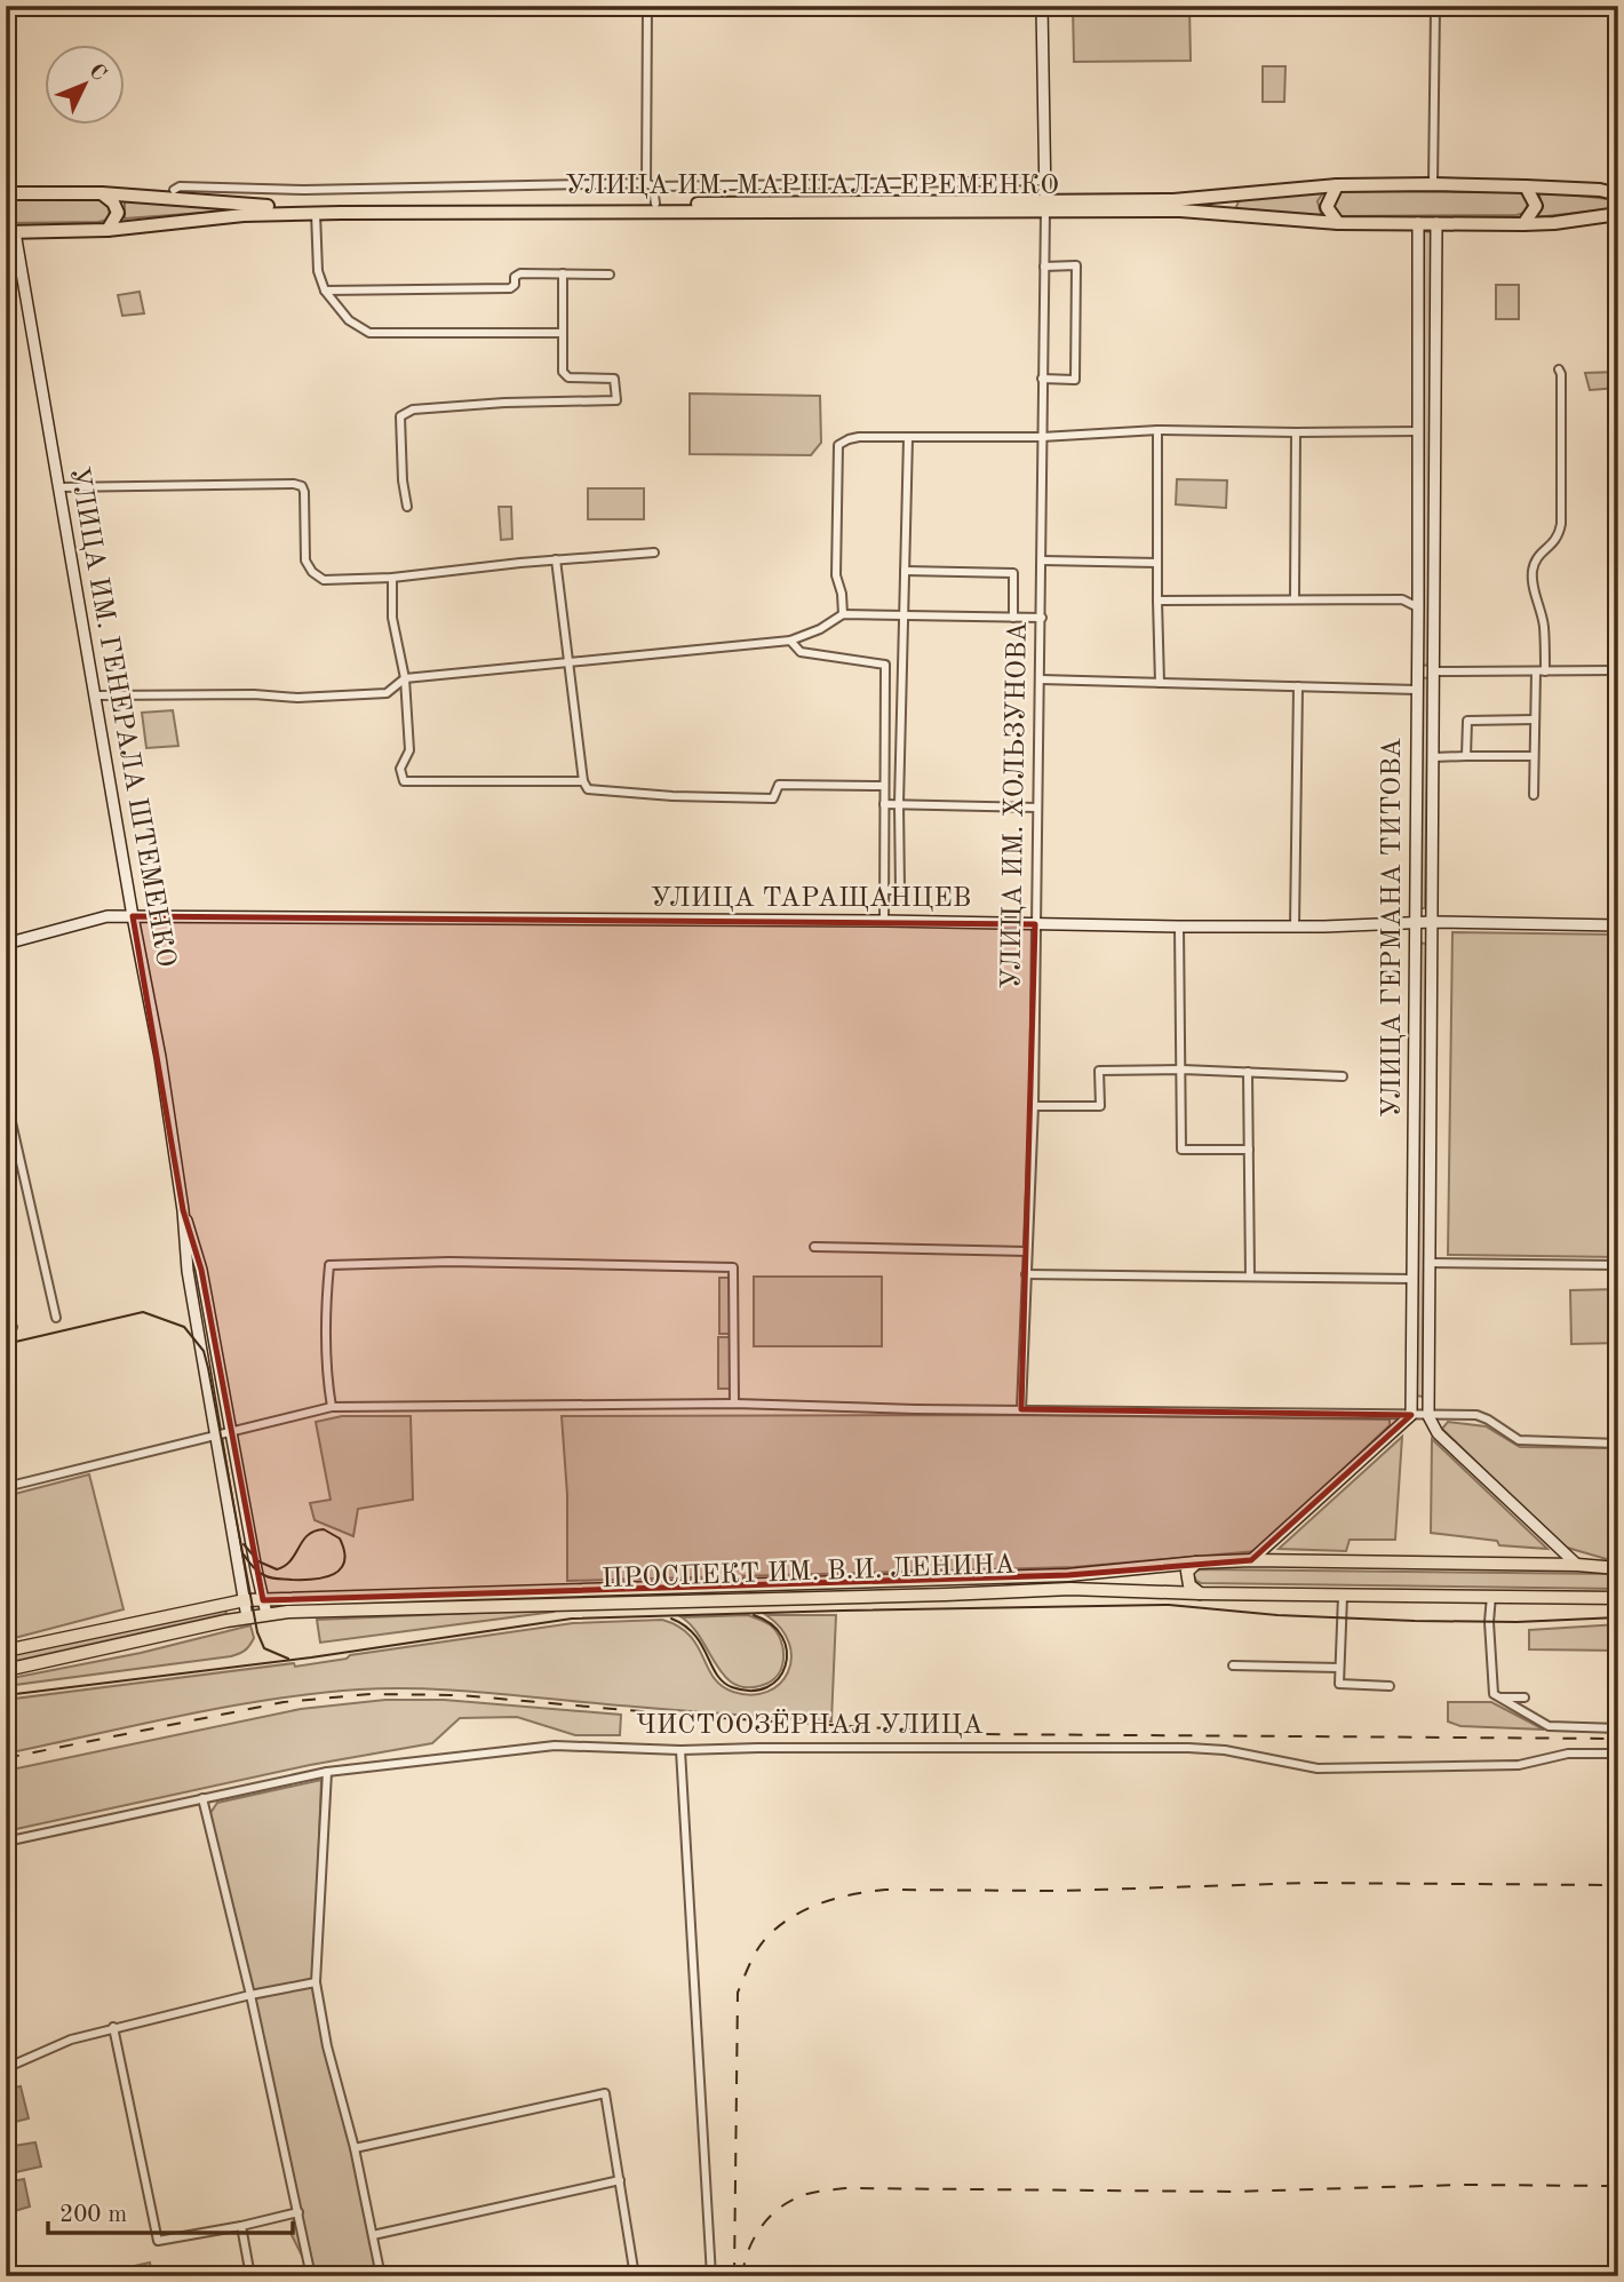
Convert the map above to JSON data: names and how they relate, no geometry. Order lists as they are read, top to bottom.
{
  "streets": {
    "highway": ["УЛИЦА ИМ. МАРШАЛА ЕРЕМЕНКО"],
    "main road": ["ПРОСПЕКТ ИМ. В.И. ЛЕНИНА"],
    "street": [
      "УЛИЦА ИМ. ГЕНЕРАЛА ШТЕМЕНКО",
      "УЛИЦА ИМ. ХОЛЬЗУНОВА",
      "УЛИЦА ТАРАЩАНЦЕВ",
      "УЛИЦА ГЕРМАНА ТИТОВА",
      "ЧИСТООЗЁРНАЯ УЛИЦА"
    ]
  },
  "crossings": [
    ["УЛИЦА ИМ. МАРШАЛА ЕРЕМЕНКО", "УЛИЦА ИМ. ГЕНЕРАЛА ШТЕМЕНКО"],
    ["УЛИЦА ИМ. МАРШАЛА ЕРЕМЕНКО", "УЛИЦА ИМ. ХОЛЬЗУНОВА"],
    ["УЛИЦА ИМ. МАРШАЛА ЕРЕМЕНКО", "УЛИЦА ГЕРМАНА ТИТОВА"],
    ["УЛИЦА ИМ. ГЕНЕРАЛА ШТЕМЕНКО", "УЛИЦА ТАРАЩАНЦЕВ"],
    ["УЛИЦА ИМ. ГЕНЕРАЛА ШТЕМЕНКО", "ПРОСПЕКТ ИМ. В.И. ЛЕНИНА"],
    ["УЛИЦА ИМ. ХОЛЬЗУНОВА", "УЛИЦА ТАРАЩАНЦЕВ"],
    ["УЛИЦА ТАРАЩАНЦЕВ", "УЛИЦА ГЕРМАНА ТИТОВА"]
  ],
  "scale_bar": "200 m",
  "north": "top right"
}
